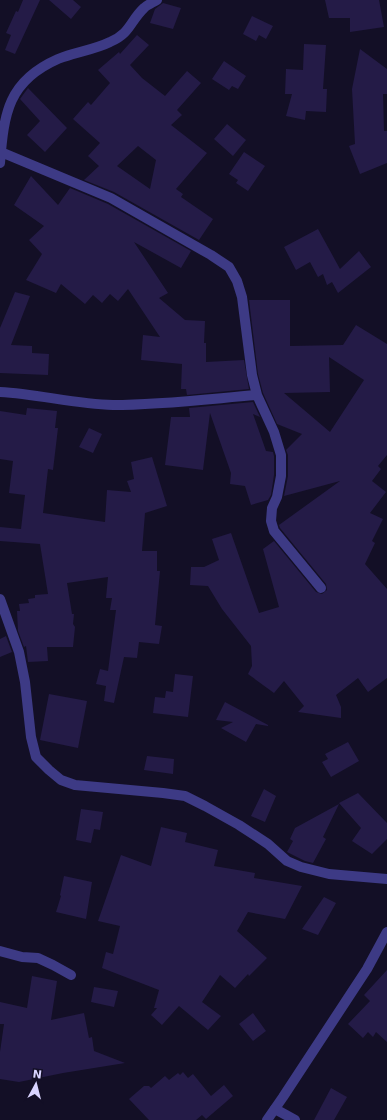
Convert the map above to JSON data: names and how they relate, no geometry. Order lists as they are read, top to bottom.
{
  "north": "top"
}
